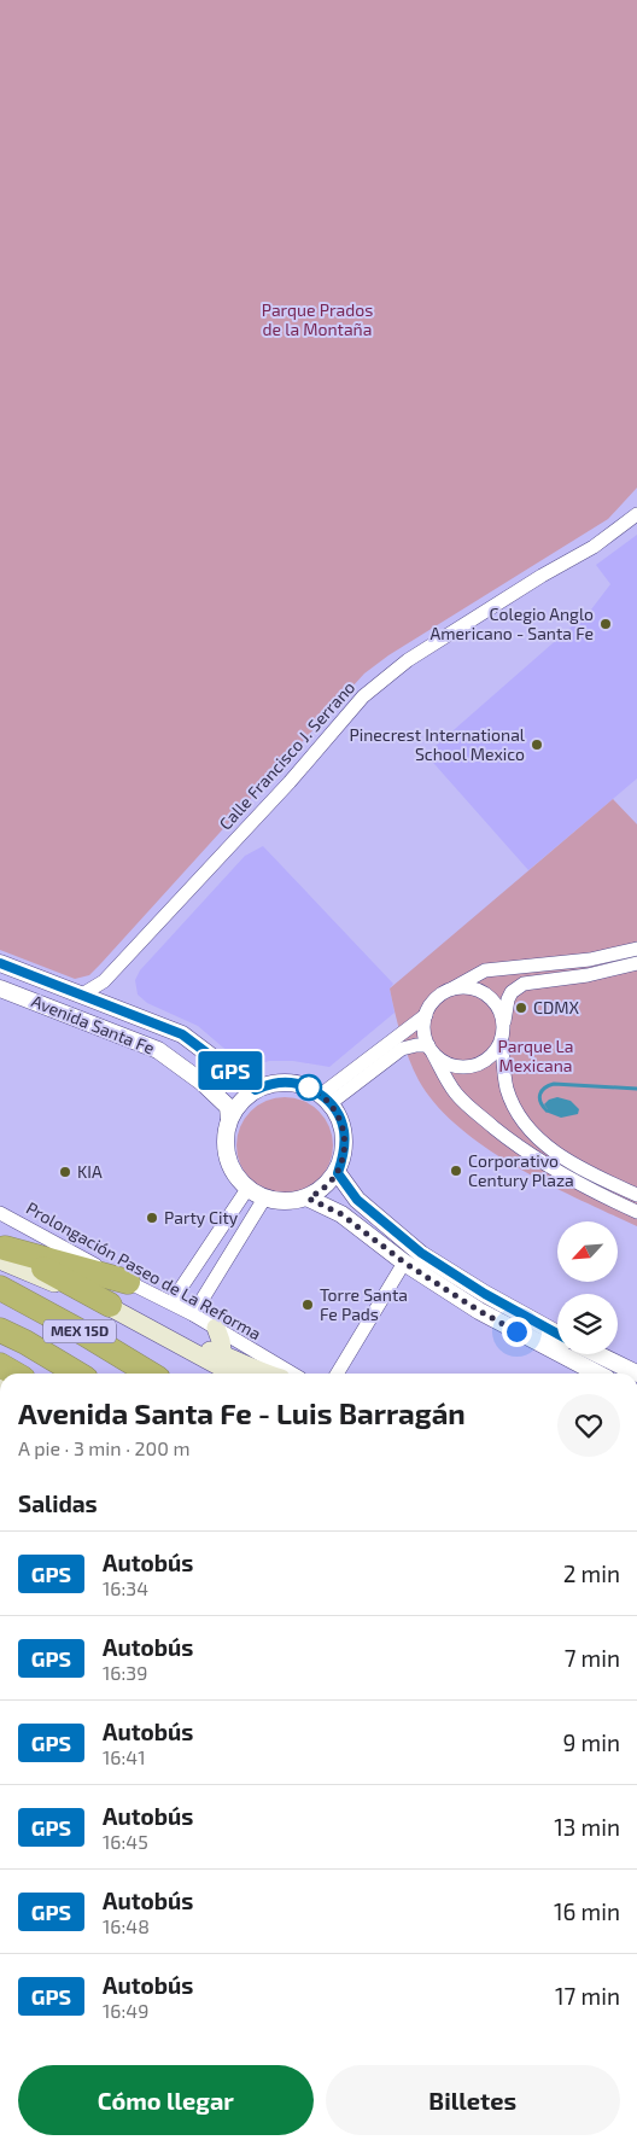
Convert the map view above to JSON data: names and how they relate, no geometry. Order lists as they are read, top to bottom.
{
  "streets": {
    "highway": ["MEX 15D"],
    "street": ["Calle Francisco J. Serrano", "Avenida Santa Fe", "Prolongación Paseo de La Reforma"]
  },
  "crossings": [
    ["Calle Francisco J. Serrano", "Avenida Santa Fe"]
  ],
  "parks": ["Parque Prados de la Montaña", "Parque La Mexicana"],
  "places": [
    "Colegio Anglo Americano - Santa Fe",
    "Pinecrest International School Mexico",
    "CDMX",
    "Corporativo Century Plaza",
    "KIA",
    "Party City",
    "Torre Santa Fe Pads"
  ],
  "lines": ["bus line GPS"],
  "north": "bottom left",
  "page": {
    "on_map": "GPS",
    "heading": [
      ["Avenida Santa Fe - Luis Barragán", "A pie · 3 min · 200 m"],
      "Salidas"
    ],
    "list": [
      {
        "mark": "GPS",
        "name": "Autobús",
        "note": "16:34",
        "value": "2 min"
      },
      {
        "mark": "GPS",
        "name": "Autobús",
        "note": "16:39",
        "value": "7 min"
      },
      {
        "mark": "GPS",
        "name": "Autobús",
        "note": "16:41",
        "value": "9 min"
      },
      {
        "mark": "GPS",
        "name": "Autobús",
        "note": "16:45",
        "value": "13 min"
      },
      {
        "mark": "GPS",
        "name": "Autobús",
        "note": "16:48",
        "value": "16 min"
      },
      {
        "mark": "GPS",
        "name": "Autobús",
        "note": "16:49",
        "value": "17 min"
      }
    ],
    "buttons": ["Cómo llegar", "Billetes"]
  }
}
